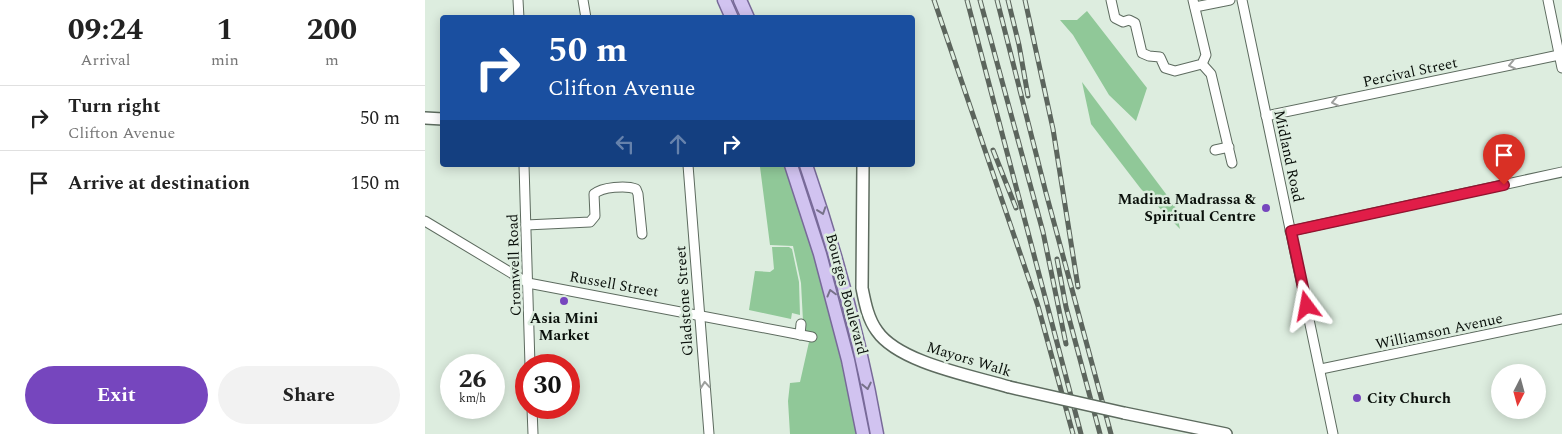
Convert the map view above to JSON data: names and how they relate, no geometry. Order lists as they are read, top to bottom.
{
  "streets": {
    "main road": ["Bourges Boulevard"],
    "street": [
      "Percival Street",
      "Midland Road",
      "Cromwell Road",
      "Russell Street",
      "Gladstone Street",
      "Williamson Avenue",
      "Mayors Walk"
    ]
  },
  "crossings": [
    ["Percival Street", "Midland Road"],
    ["Midland Road", "Williamson Avenue"],
    ["Cromwell Road", "Russell Street"],
    ["Russell Street", "Gladstone Street"]
  ],
  "one_way": ["Percival Street", "Gladstone Street"],
  "places": ["Madina Madrassa & Spiritual Centre", "Asia Mini Market", "City Church"],
  "north": "bottom",
  "page": {
    "eta": [
      "09:24",
      "Arrival",
      "1",
      "min",
      "200",
      "m"
    ],
    "turn": ["50 m", "Clifton Avenue"],
    "list": [
      {
        "name": "Turn right",
        "note": "Clifton Avenue",
        "value": "50 m"
      },
      {
        "name": "Arrive at destination",
        "value": "150 m"
      }
    ],
    "speed": "26 km/h",
    "limit": "30",
    "buttons": ["Exit", "Share"]
  }
}
